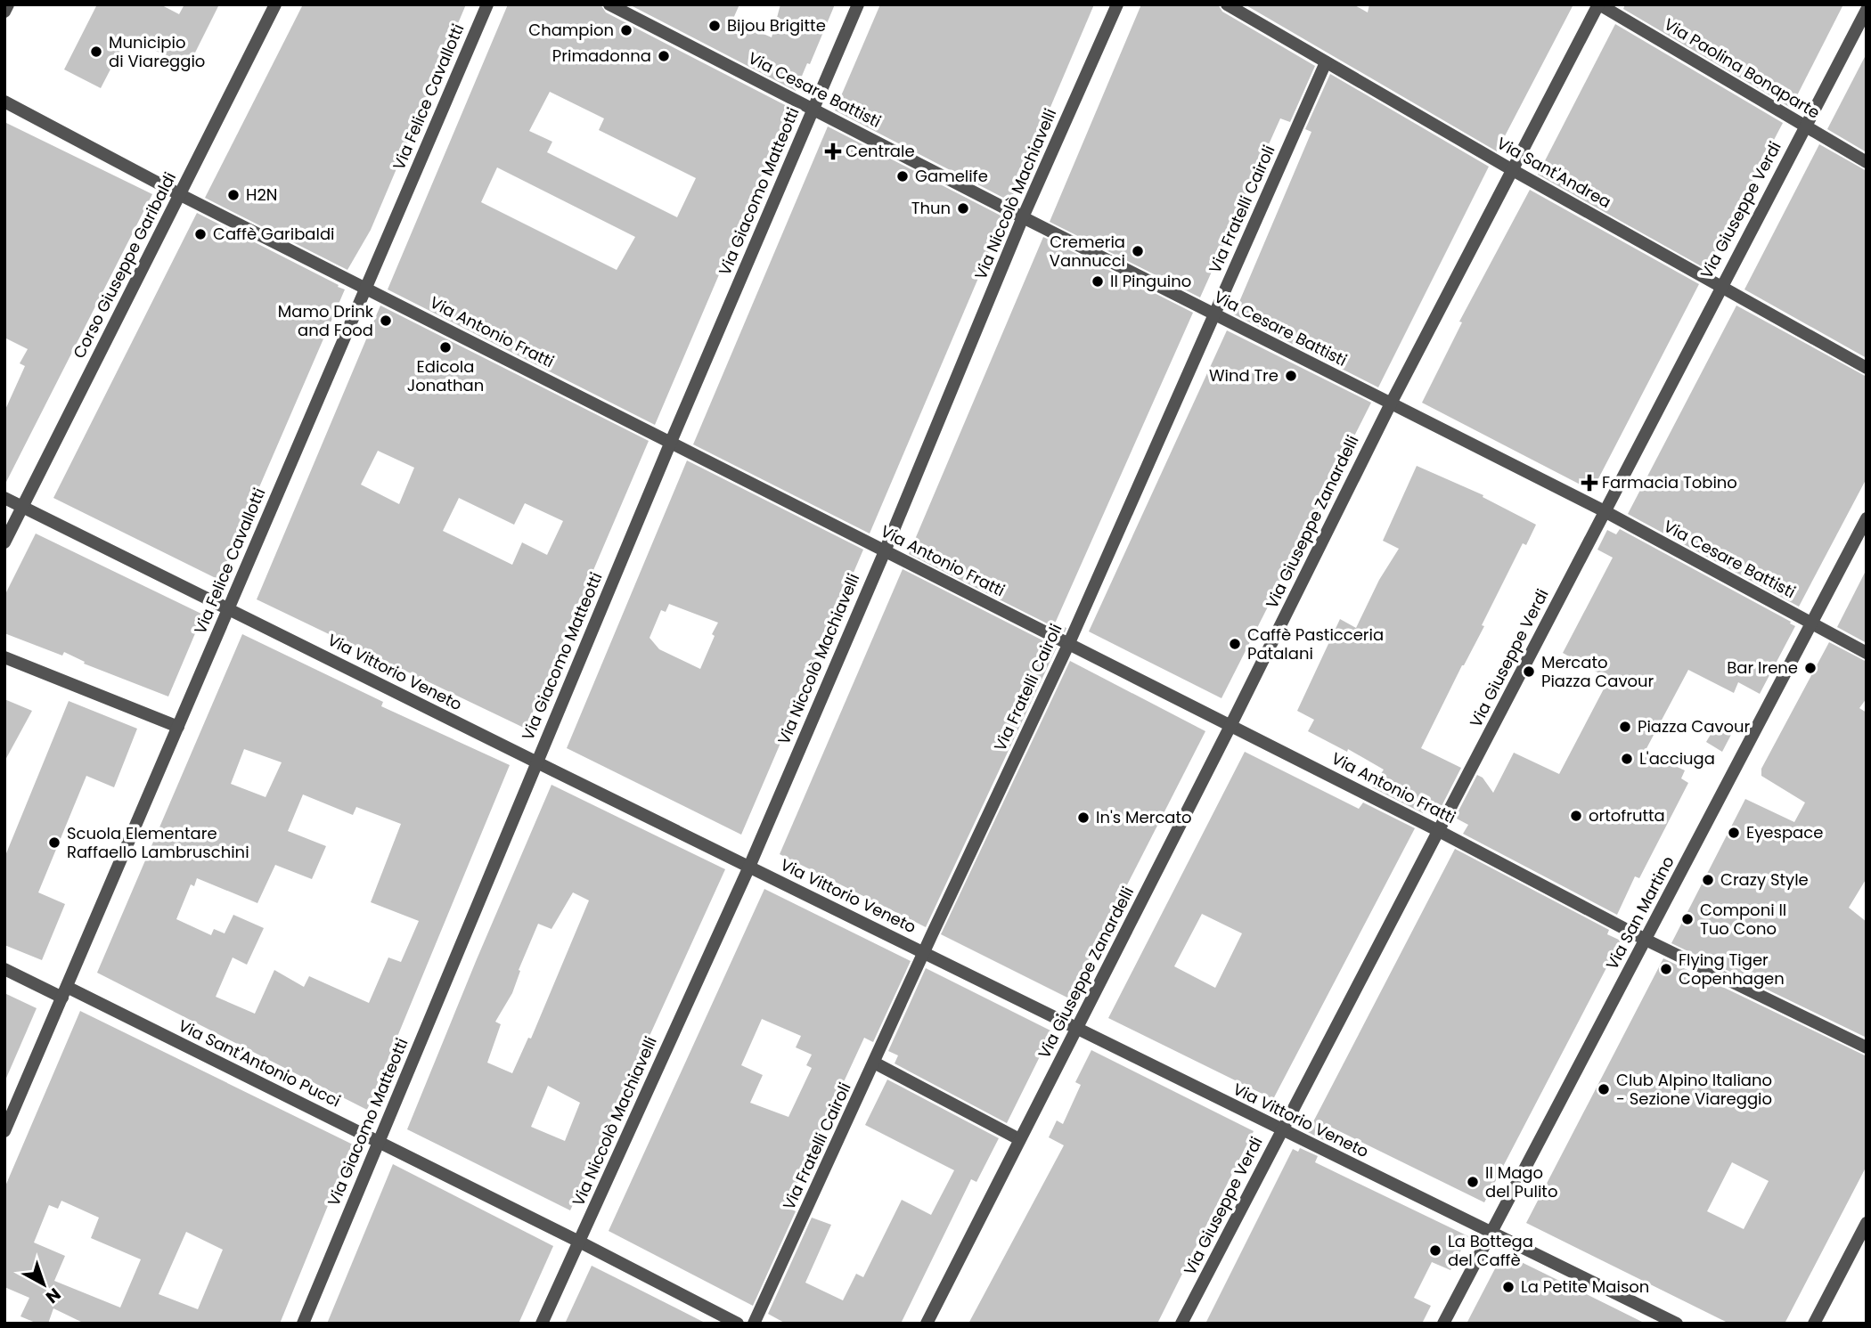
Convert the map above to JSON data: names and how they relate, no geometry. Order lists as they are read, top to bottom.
{
  "streets": {
    "street": [
      "Via Paolina Bonaparte",
      "Via Cesare Battisti",
      "Via Felice Cavallotti",
      "Via Sant'Andrea",
      "Via Giacomo Matteotti",
      "Via Niccolò Machiavelli",
      "Via Fratelli Cairoli",
      "Via Giuseppe Verdi",
      "Corso Giuseppe Garibaldi",
      "Via Antonio Fratti",
      "Via Giuseppe Zanardelli",
      "Via Vittorio Veneto",
      "Via San Martino",
      "Via Sant'Antonio Pucci"
    ]
  },
  "crossings": [
    ["Via Paolina Bonaparte", "Via Giuseppe Verdi"],
    ["Via Paolina Bonaparte", "Via Giuseppe Zanardelli"],
    ["Via Cesare Battisti", "Via Giacomo Matteotti"],
    ["Via Cesare Battisti", "Via Niccolò Machiavelli"],
    ["Via Cesare Battisti", "Via Fratelli Cairoli"],
    ["Via Cesare Battisti", "Via Giuseppe Verdi"],
    ["Via Cesare Battisti", "Via Giuseppe Zanardelli"],
    ["Via Cesare Battisti", "Via San Martino"],
    ["Via Felice Cavallotti", "Via Antonio Fratti"],
    ["Via Felice Cavallotti", "Via Vittorio Veneto"],
    ["Via Felice Cavallotti", "Via Sant'Antonio Pucci"],
    ["Via Sant'Andrea", "Via Fratelli Cairoli"],
    ["Via Sant'Andrea", "Via Giuseppe Verdi"],
    ["Via Sant'Andrea", "Via Giuseppe Zanardelli"],
    ["Via Giacomo Matteotti", "Via Antonio Fratti"],
    ["Via Giacomo Matteotti", "Via Vittorio Veneto"],
    ["Via Giacomo Matteotti", "Via Sant'Antonio Pucci"],
    ["Via Niccolò Machiavelli", "Via Antonio Fratti"],
    ["Via Niccolò Machiavelli", "Via Vittorio Veneto"],
    ["Via Niccolò Machiavelli", "Via Sant'Antonio Pucci"],
    ["Via Fratelli Cairoli", "Via Antonio Fratti"],
    ["Via Fratelli Cairoli", "Via Vittorio Veneto"],
    ["Via Giuseppe Verdi", "Via Antonio Fratti"],
    ["Via Giuseppe Verdi", "Via Vittorio Veneto"],
    ["Corso Giuseppe Garibaldi", "Via Antonio Fratti"],
    ["Corso Giuseppe Garibaldi", "Via Vittorio Veneto"],
    ["Via Antonio Fratti", "Via Giuseppe Zanardelli"],
    ["Via Antonio Fratti", "Via San Martino"],
    ["Via Giuseppe Zanardelli", "Via Vittorio Veneto"],
    ["Via Vittorio Veneto", "Via San Martino"]
  ],
  "places": {
    "other": [
      "Bijou Brigitte",
      "Champion",
      "Municipio di Viareggio",
      "Primadonna",
      "Gamelife",
      "H2N",
      "Thun",
      "Caffè Garibaldi",
      "Cremeria Vannucci",
      "Il Pinguino",
      "Mamo Drink and Food",
      "Edicola Jonathan",
      "Wind Tre",
      "Caffè Pasticceria Patalani",
      "Bar Irene",
      "Mercato Piazza Cavour",
      "Piazza Cavour",
      "L'acciuga",
      "ortofrutta",
      "In's Mercato",
      "Eyespace",
      "Scuola Elementare Raffaello Lambruschini",
      "Crazy Style",
      "Componi Il Tuo Cono",
      "Flying Tiger Copenhagen",
      "Club Alpino Italiano - Sezione Viareggio",
      "Il Mago del Pulito",
      "La Bottega del Caffè",
      "La Petite Maison"
    ],
    "health": ["Centrale", "Farmacia Tobino"]
  },
  "north": "bottom right"
}
